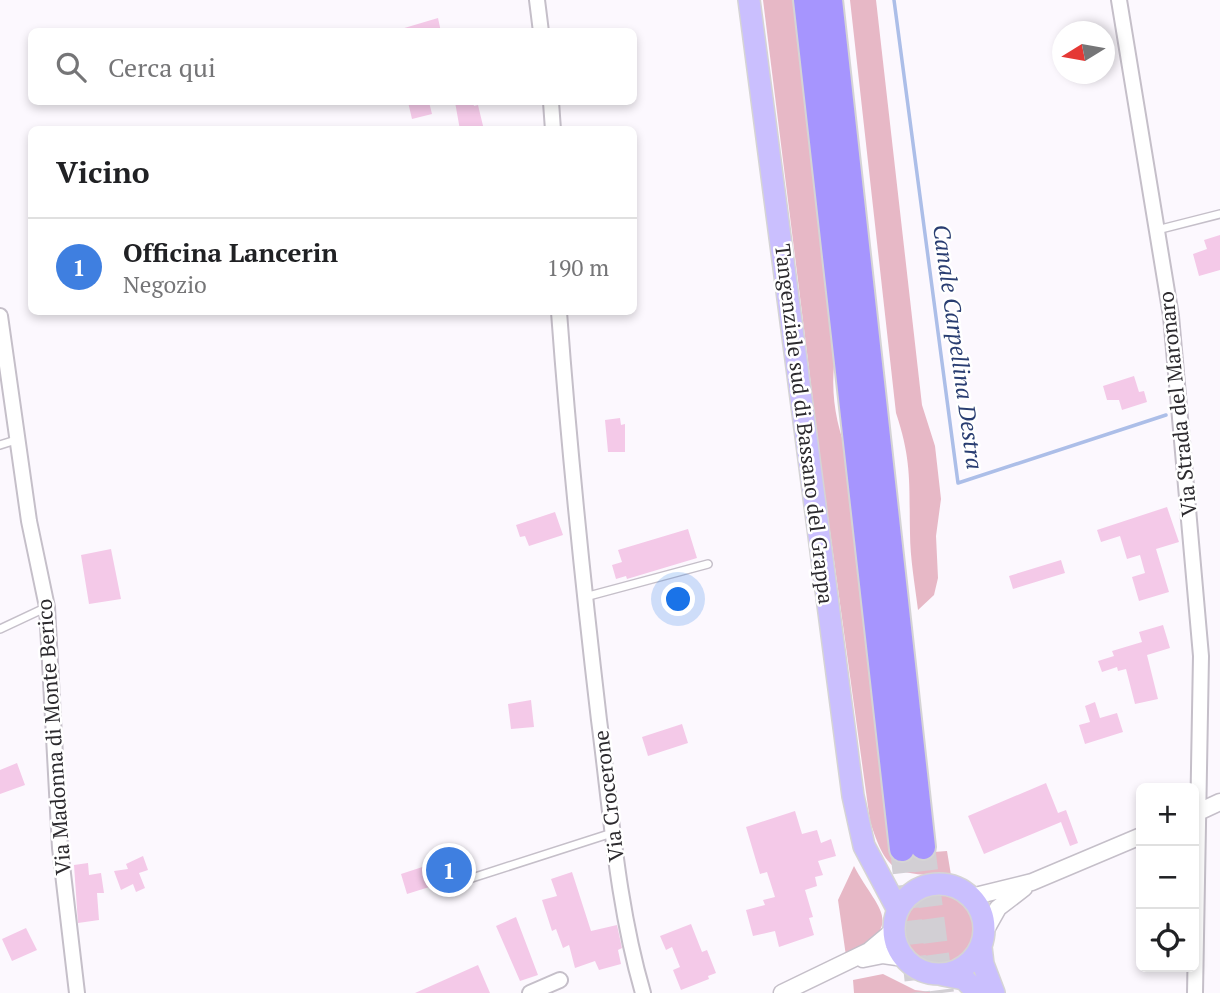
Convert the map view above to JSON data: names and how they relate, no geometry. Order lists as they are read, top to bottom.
{
  "streets": {
    "main road": ["Tangenziale sud di Bassano del Grappa"],
    "street": ["Via Strada del Maronaro", "Via Madonna di Monte Berico", "Via Crocerone"]
  },
  "water": ["Canale Carpellina Destra"],
  "north": "left",
  "page": {
    "search": "Cerca qui",
    "heading": "Vicino",
    "list": [
      {
        "mark": "1",
        "name": "Officina Lancerin",
        "note": "Negozio",
        "value": "190 m"
      }
    ],
    "map_buttons": ["+", "−"],
    "pins": "1"
  }
}
